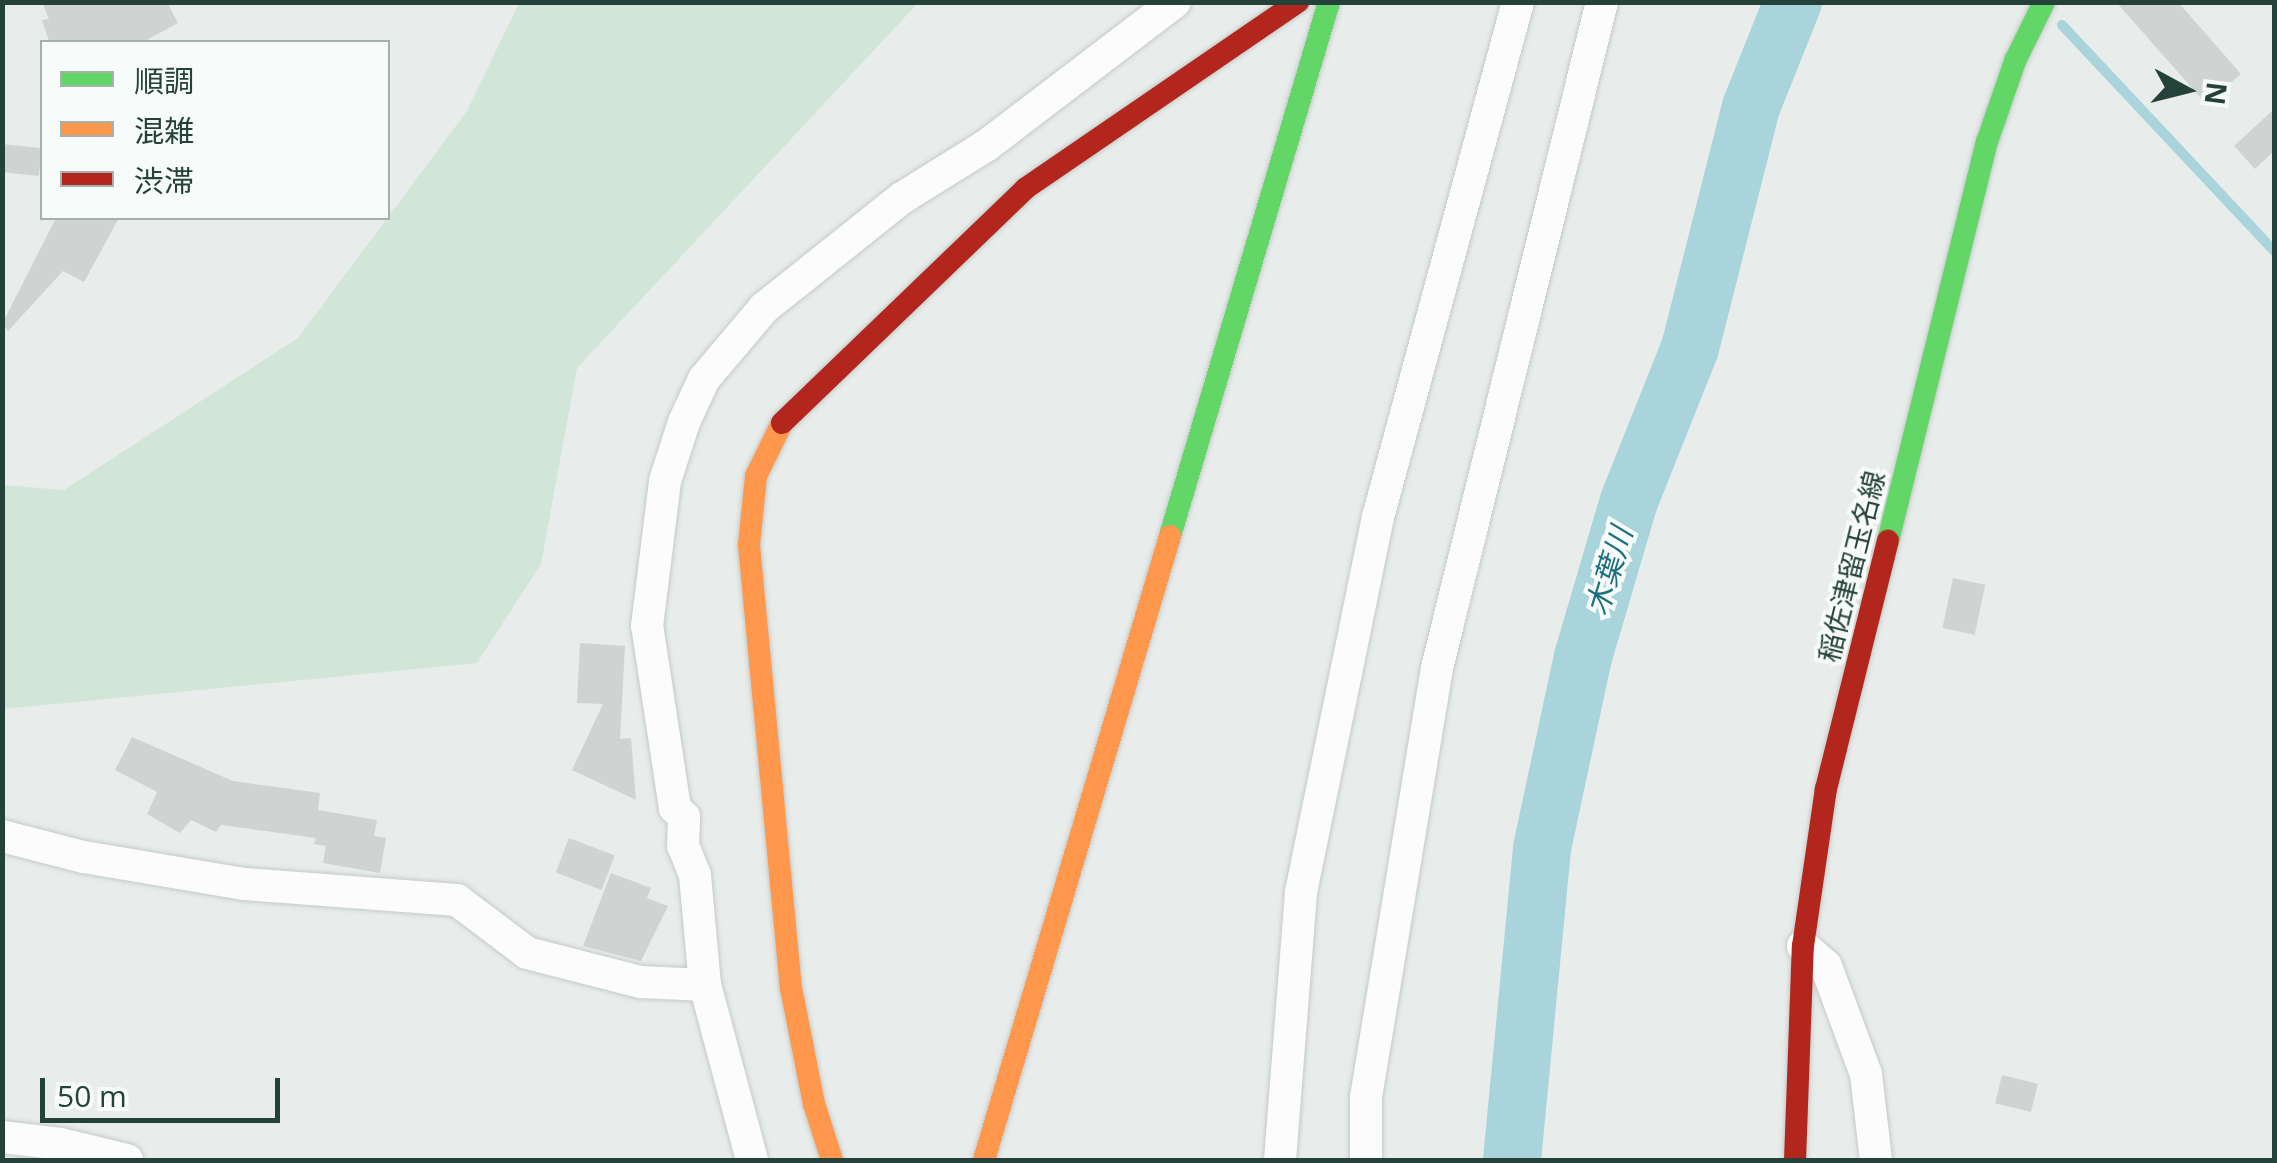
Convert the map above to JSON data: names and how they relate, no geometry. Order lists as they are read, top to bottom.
{
  "streets": {
    "street": ["稲佐津留玉名線"]
  },
  "water": ["木葉川"],
  "legend": ["順調", "混雑", "渋滞"],
  "scale_bar": "50 m",
  "north": "right"
}
